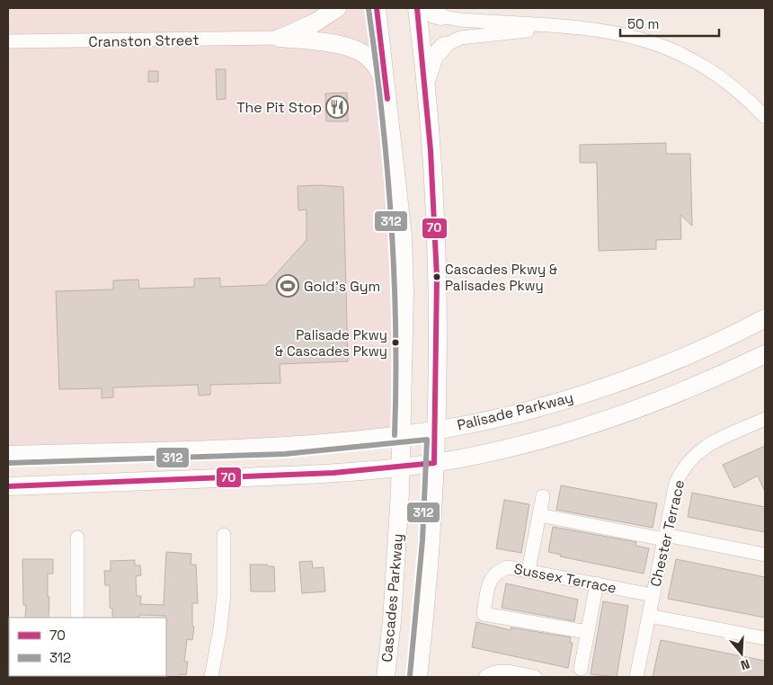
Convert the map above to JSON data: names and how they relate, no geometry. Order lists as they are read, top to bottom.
{
  "streets": {
    "main road": ["Palisade Parkway", "Cascades Parkway"],
    "street": ["Cranston Street", "Chester Terrace", "Sussex Terrace"]
  },
  "crossings": [
    ["Palisade Parkway", "Cascades Parkway"],
    ["Chester Terrace", "Sussex Terrace"]
  ],
  "places": {
    "restaurant": ["The Pit Stop"],
    "other": ["Cascades Pkwy & Palisades Pkwy", "Palisade Pkwy & Cascades Pkwy"],
    "sports": ["Gold's Gym"]
  },
  "lines": ["transit line 70", "transit line 312"],
  "legend": ["70", "312"],
  "scale_bar": "50 m",
  "north": "bottom"
}
